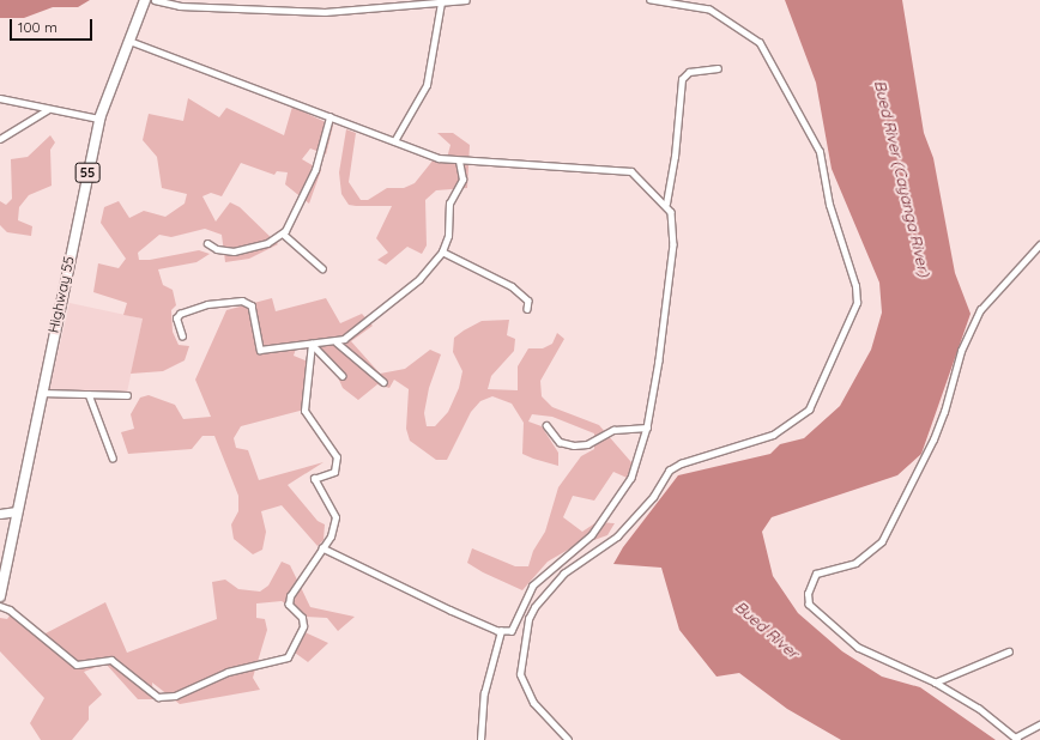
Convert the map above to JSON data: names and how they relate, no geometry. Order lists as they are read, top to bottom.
{
  "streets": {
    "highway": ["55", "Highway 55"]
  },
  "water": ["Bued River (Cayanga River)", "Bued River"],
  "scale_bar": "100 m"
}
